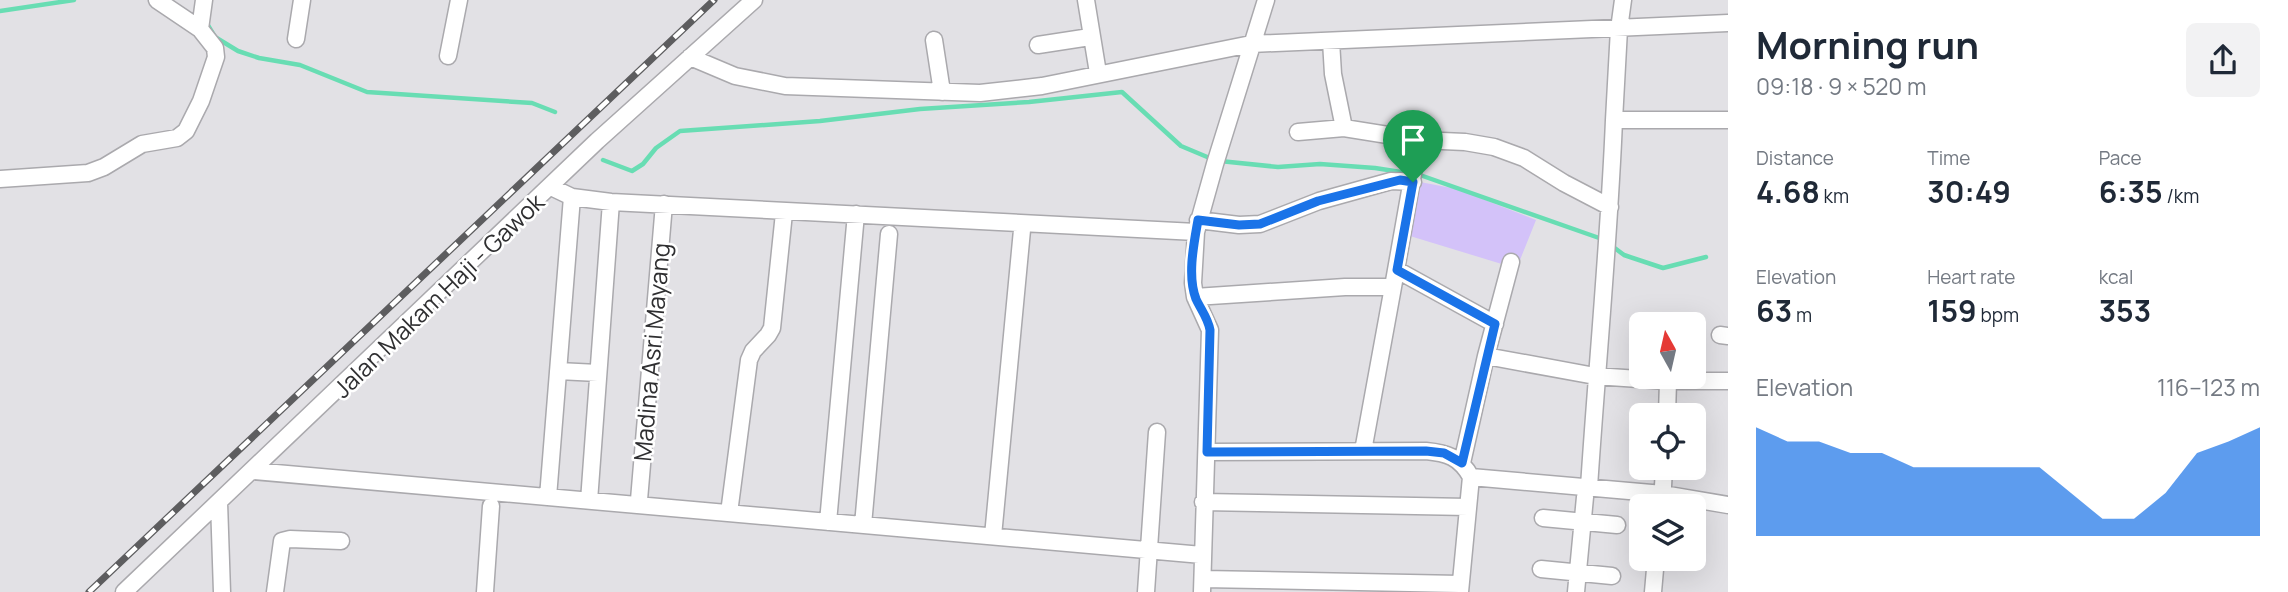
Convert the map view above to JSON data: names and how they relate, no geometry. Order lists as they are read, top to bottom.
{
  "streets": {
    "street": ["Jalan Makam Haji - Gawok", "Madina Asri Mayang"]
  },
  "north": "top",
  "page": {
    "heading": ["Morning run", "09:18 · 9 × 520 m"],
    "stats": [
      ["Distance", "4.68 km"],
      ["Time", "30:49"],
      ["Pace", "6:35 /km"],
      ["Elevation", "63 m"],
      ["Heart rate", "159 bpm"],
      ["kcal", "353"]
    ],
    "chart": ["Elevation", "116–123 m"]
  }
}
